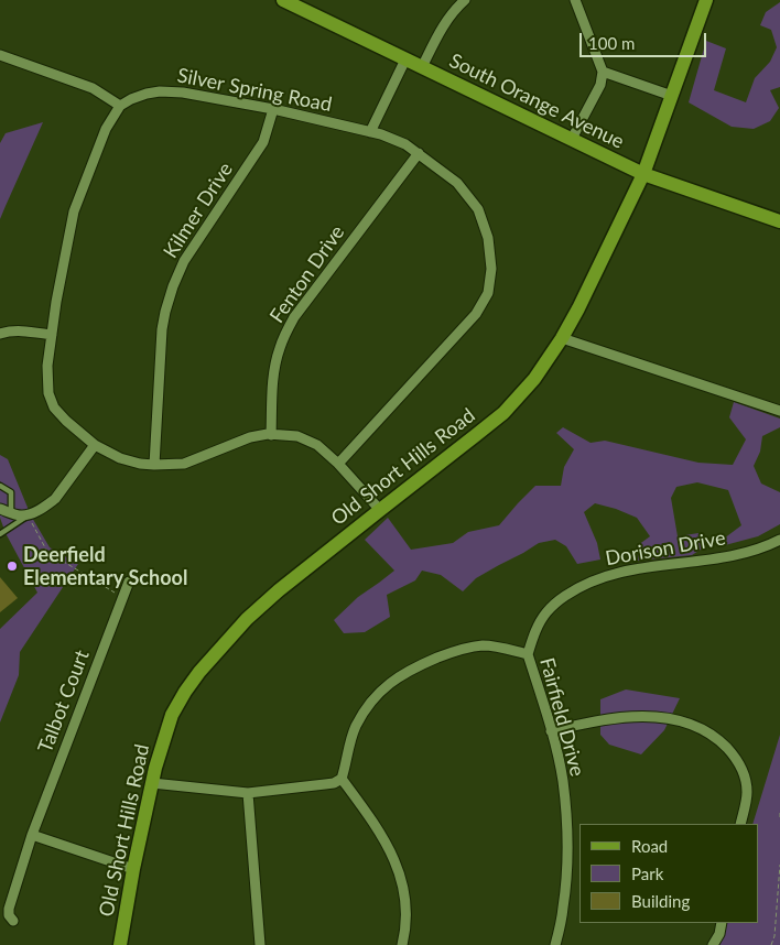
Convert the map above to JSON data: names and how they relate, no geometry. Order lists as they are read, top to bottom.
{
  "streets": {
    "main road": ["South Orange Avenue", "Old Short Hills Road"],
    "street": [
      "Silver Spring Road",
      "Kilmer Drive",
      "Fenton Drive",
      "Dorison Drive",
      "Talbot Court",
      "Fairfield Drive"
    ]
  },
  "crossings": [
    ["Silver Spring Road", "Kilmer Drive"],
    ["Silver Spring Road", "Fenton Drive"],
    ["South Orange Avenue", "Old Short Hills Road"],
    ["Dorison Drive", "Fairfield Drive"]
  ],
  "places": ["Deerfield Elementary School"],
  "legend": ["Road", "Park", "Building"],
  "scale_bar": "100 m"
}
